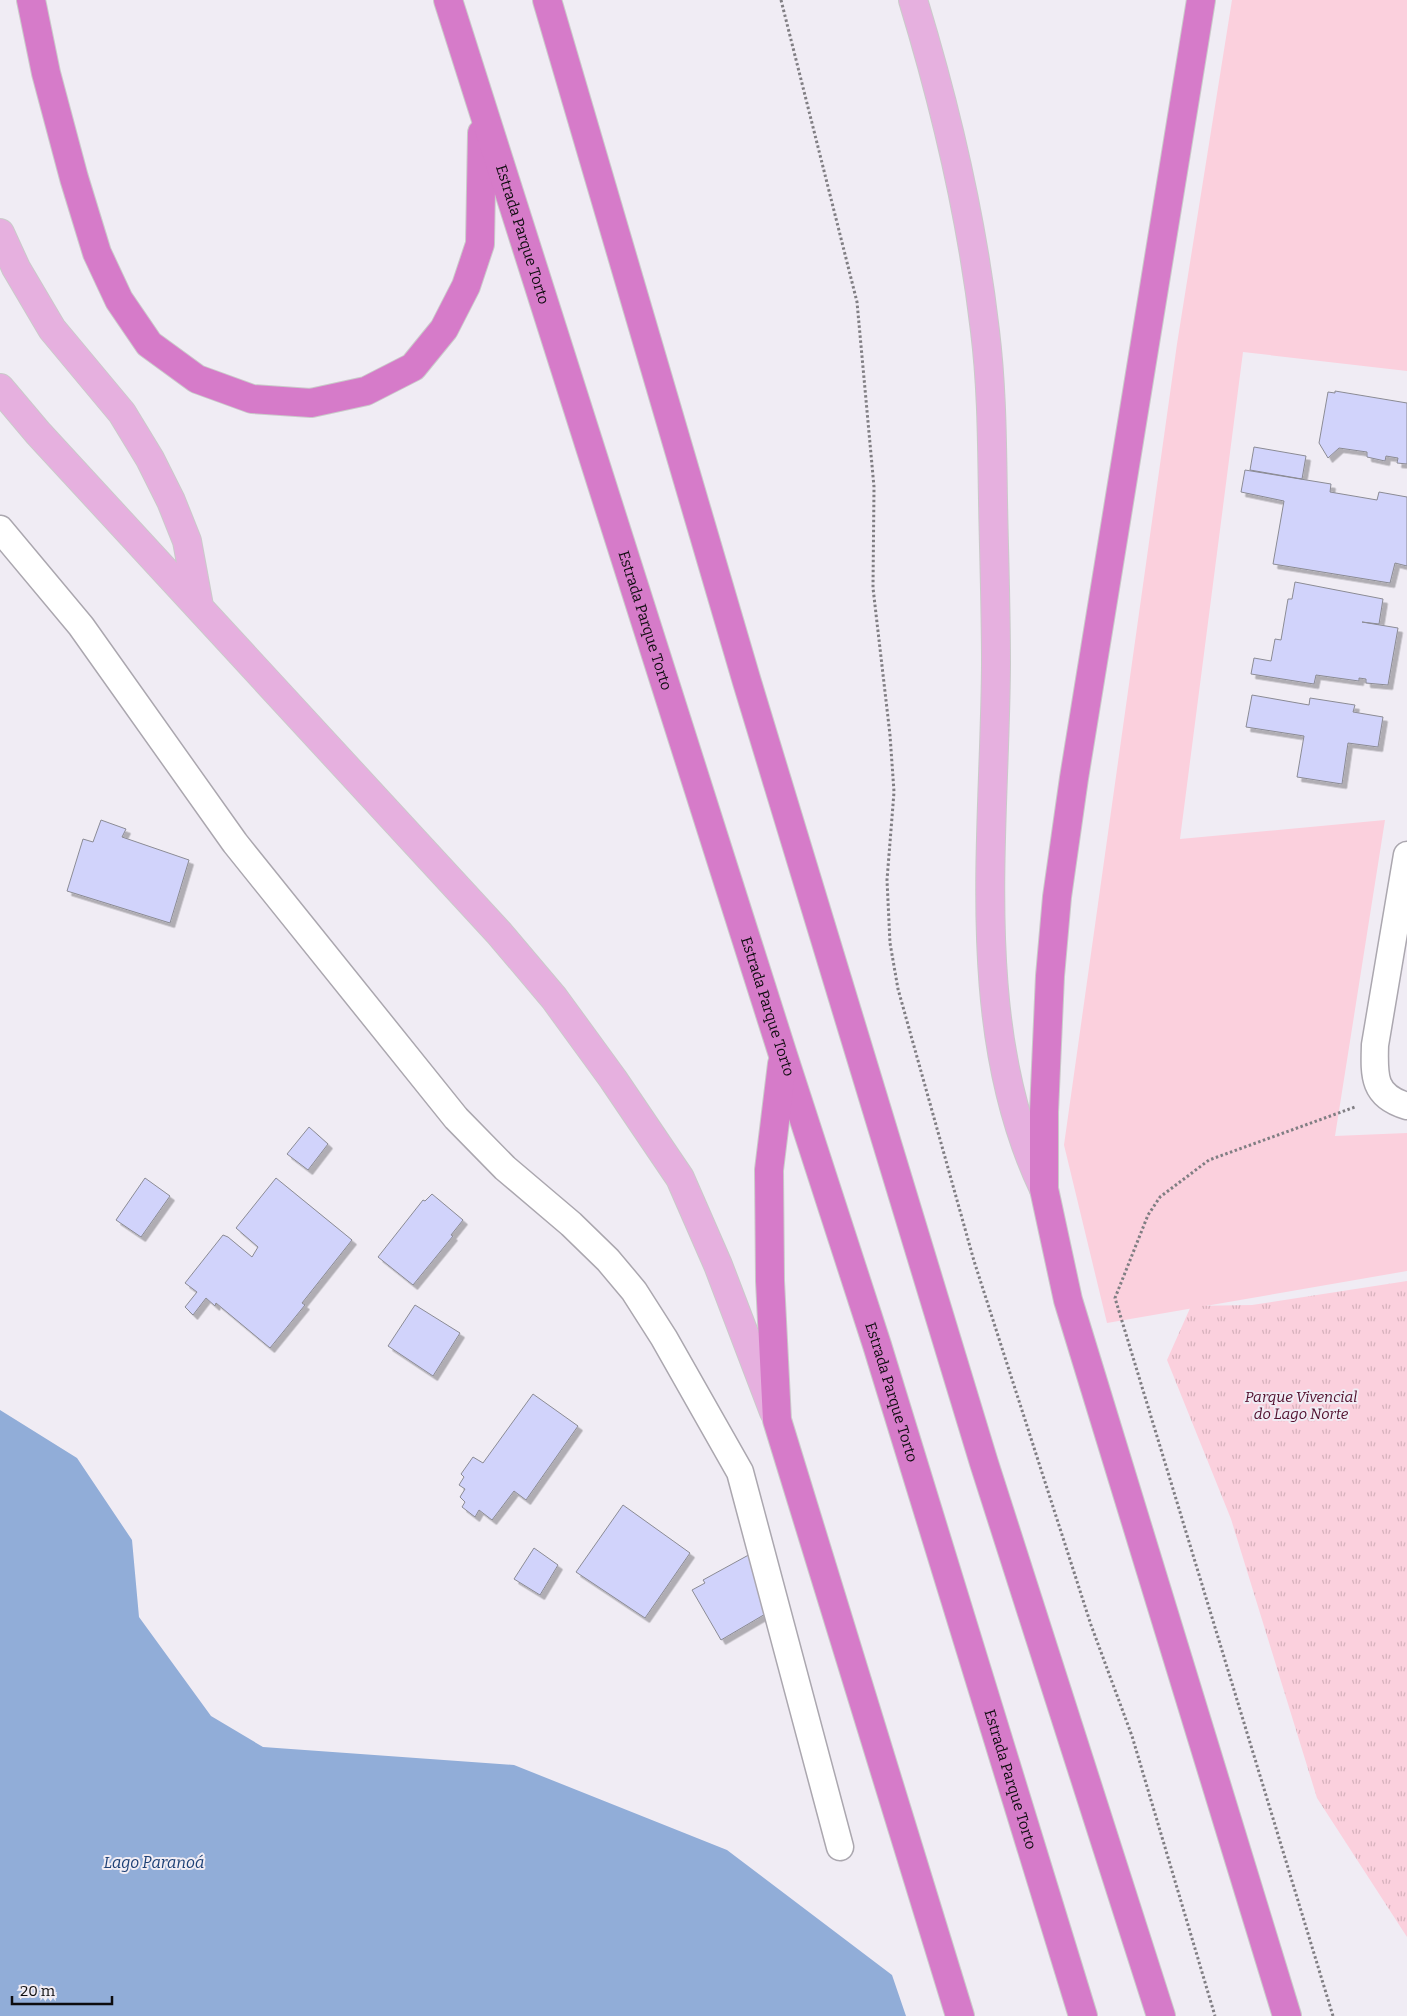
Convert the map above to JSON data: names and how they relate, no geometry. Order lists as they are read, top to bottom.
{
  "streets": {
    "highway": ["Estrada Parque Torto"]
  },
  "water": ["Lago Paranoá"],
  "parks": ["Parque Vivencial do Lago Norte"],
  "scale_bar": "20 m"
}
